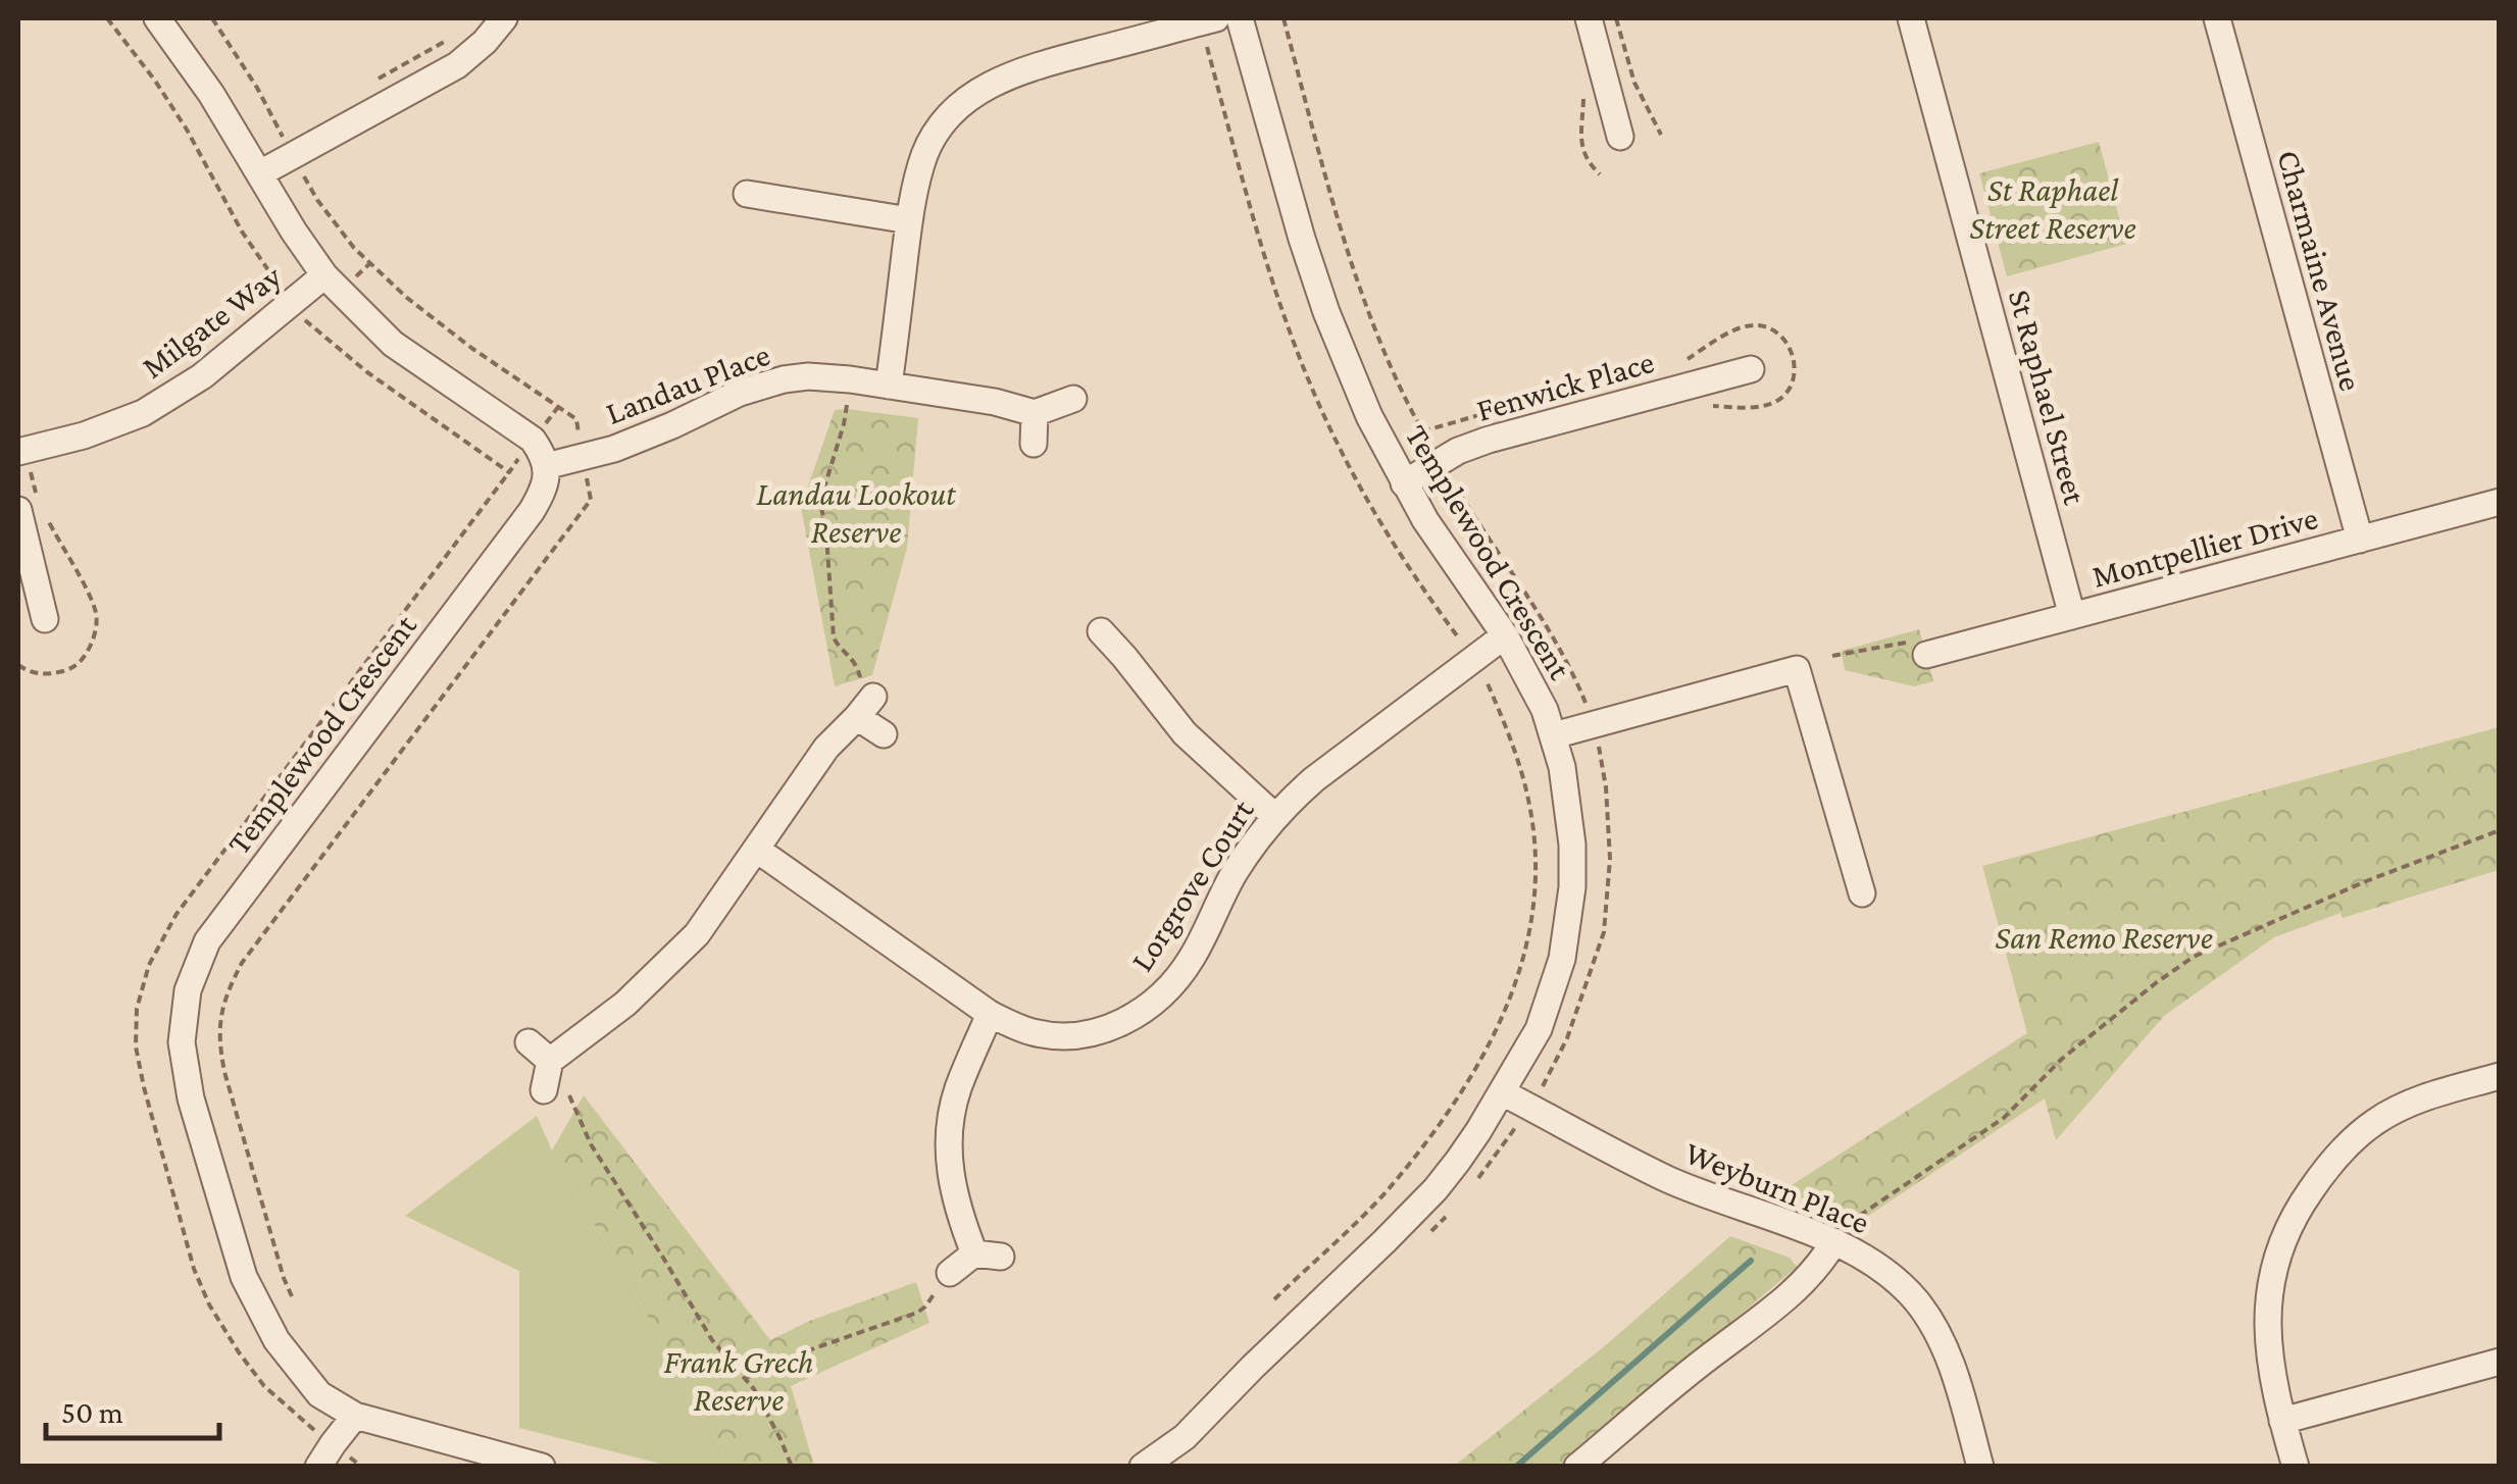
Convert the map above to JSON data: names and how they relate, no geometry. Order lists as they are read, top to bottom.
{
  "streets": {
    "street": [
      "Charmaine Avenue",
      "Milgate Way",
      "Landau Place",
      "Fenwick Place",
      "St Raphael Street",
      "Montpellier Drive",
      "Templewood Crescent",
      "Lorgrove Court",
      "Weyburn Place"
    ]
  },
  "crossings": [
    ["Charmaine Avenue", "Montpellier Drive"],
    ["Landau Place", "Templewood Crescent"],
    ["Fenwick Place", "Templewood Crescent"],
    ["St Raphael Street", "Montpellier Drive"],
    ["Templewood Crescent", "Lorgrove Court"],
    ["Templewood Crescent", "Weyburn Place"]
  ],
  "parks": [
    "St Raphael Street Reserve",
    "Landau Lookout Reserve",
    "San Remo Reserve",
    "Frank Grech Reserve"
  ],
  "scale_bar": "50 m"
}
